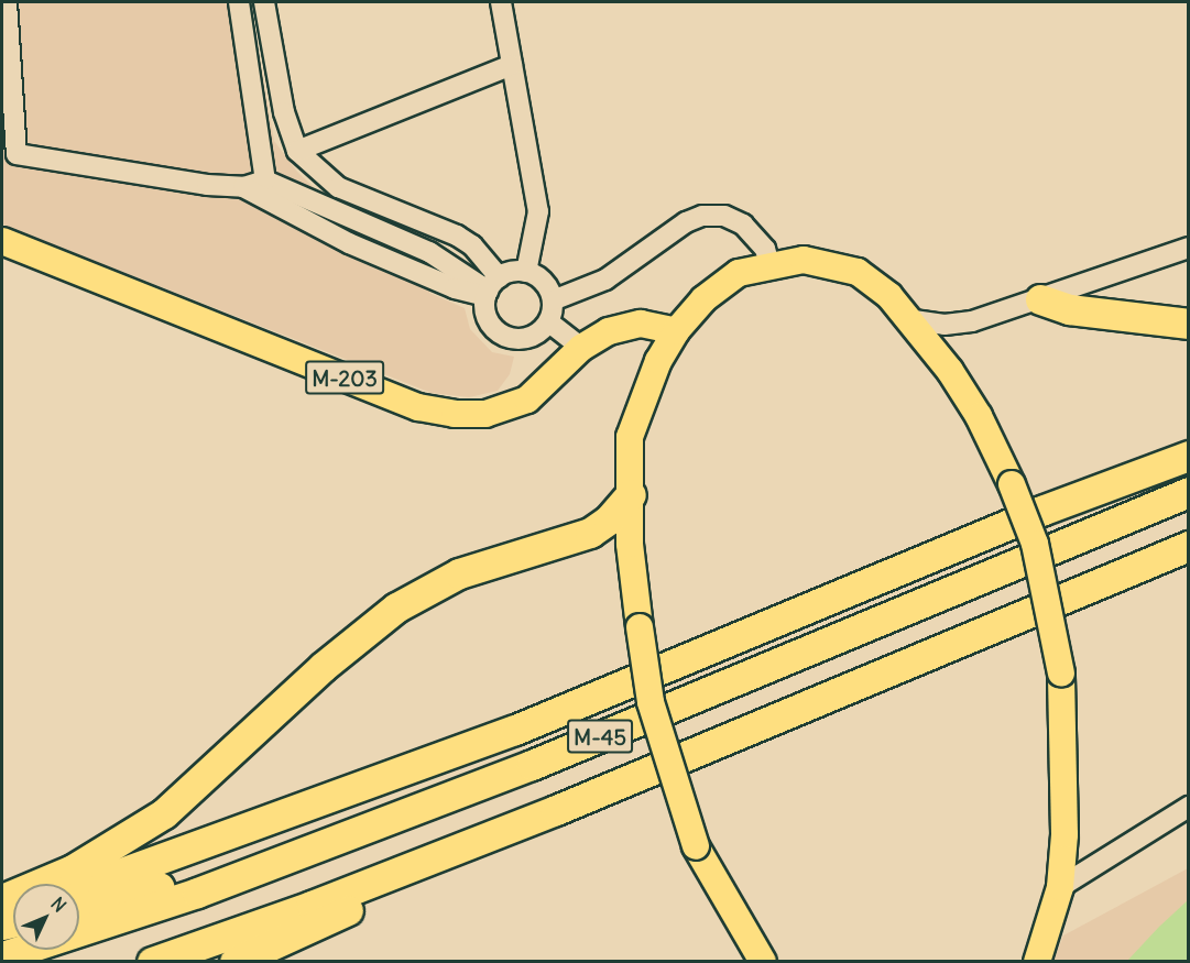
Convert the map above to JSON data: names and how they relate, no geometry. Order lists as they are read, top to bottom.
{
  "streets": {
    "highway": ["M-45"],
    "main road": ["M-203"]
  },
  "north": "top right"
}
